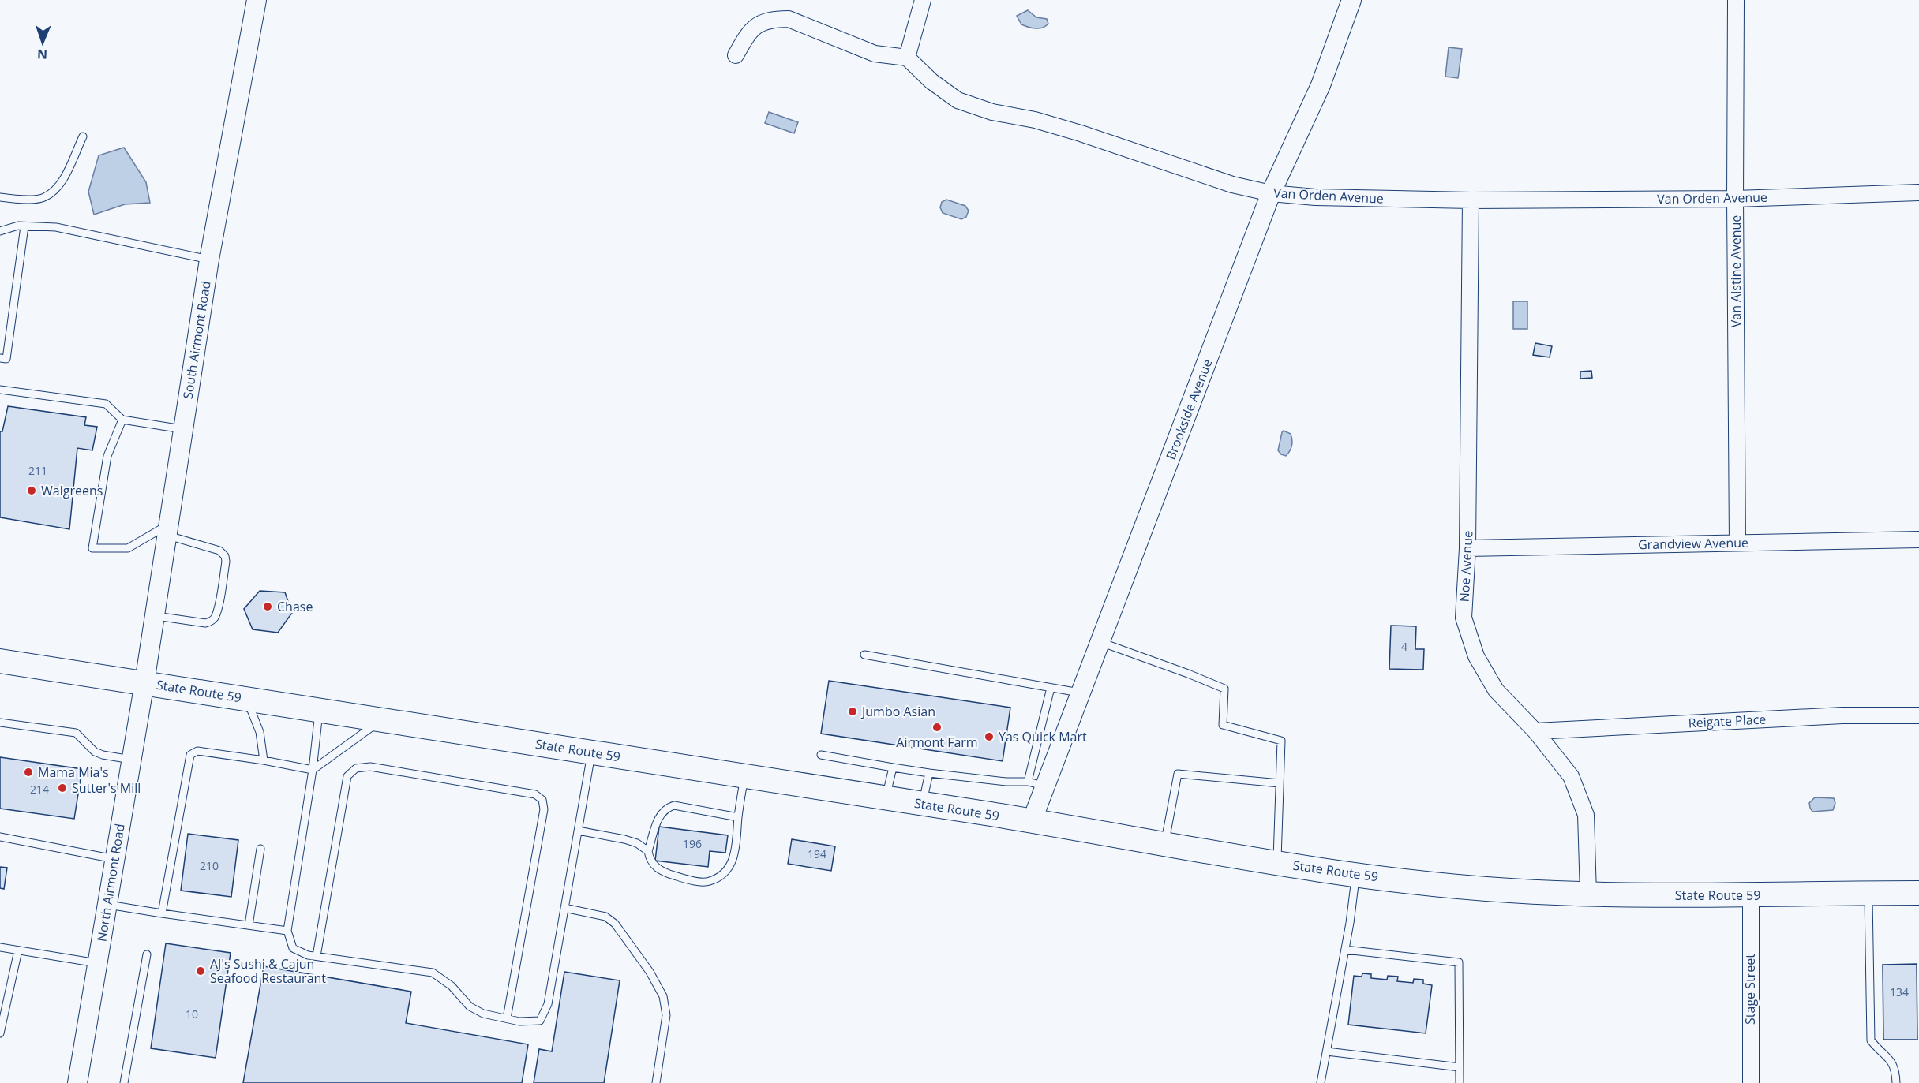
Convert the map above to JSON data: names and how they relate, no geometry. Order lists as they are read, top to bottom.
{
  "streets": {
    "main road": ["State Route 59"],
    "street": [
      "Van Orden Avenue",
      "Van Alstine Avenue",
      "South Airmont Road",
      "Brookside Avenue",
      "Grandview Avenue",
      "Noe Avenue",
      "Reigate Place",
      "North Airmont Road",
      "Stage Street"
    ]
  },
  "crossings": [
    ["Van Orden Avenue", "Van Alstine Avenue"],
    ["Van Orden Avenue", "Brookside Avenue"],
    ["Van Orden Avenue", "Noe Avenue"],
    ["Van Alstine Avenue", "Grandview Avenue"],
    ["South Airmont Road", "State Route 59"],
    ["South Airmont Road", "North Airmont Road"],
    ["Brookside Avenue", "State Route 59"],
    ["Grandview Avenue", "Noe Avenue"],
    ["Noe Avenue", "State Route 59"],
    ["Noe Avenue", "Reigate Place"],
    ["State Route 59", "North Airmont Road"],
    ["State Route 59", "Stage Street"]
  ],
  "places": [
    "Walgreens",
    "Chase",
    "Jumbo Asian",
    "Airmont Farm",
    "Yas Quick Mart",
    "Mama Mia's",
    "Sutter's Mill",
    "AJ's Sushi & Cajun Seafood Restaurant"
  ],
  "house_numbers": [
    "211",
    "4",
    "214",
    "196",
    "194",
    "210",
    "134",
    "10"
  ],
  "north": "bottom"
}
